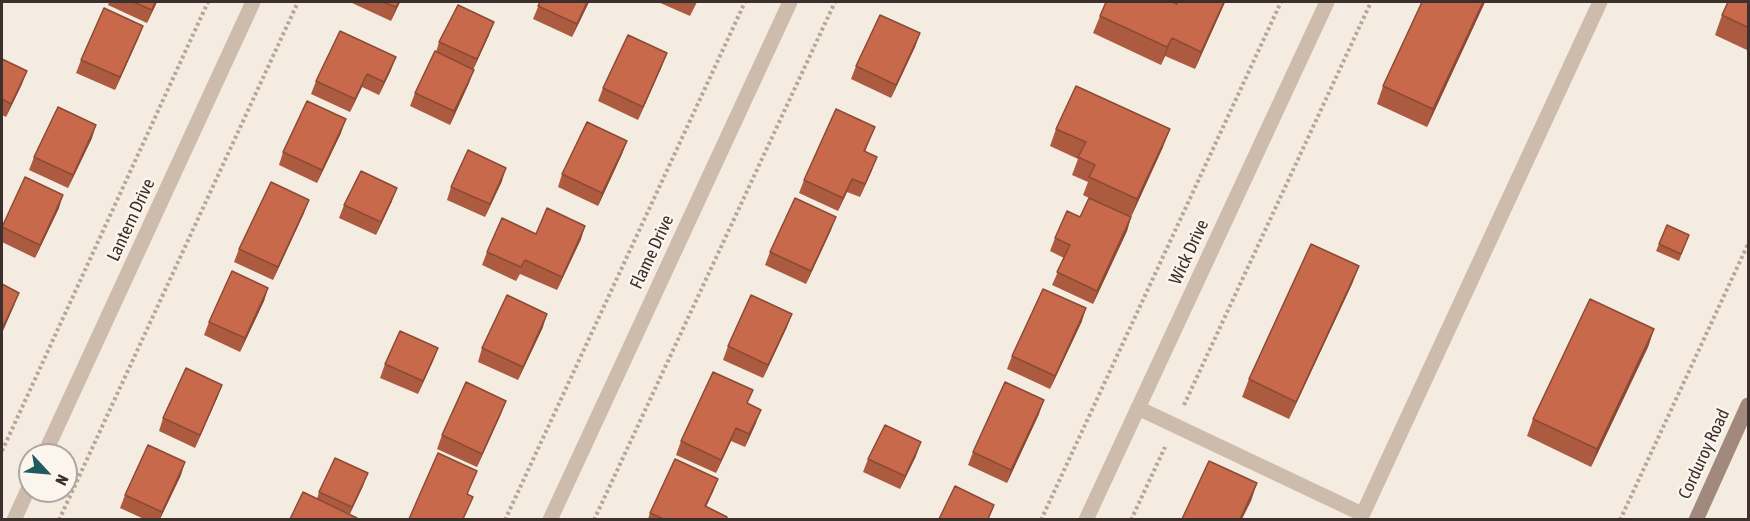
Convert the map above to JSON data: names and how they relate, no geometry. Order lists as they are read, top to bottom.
{
  "streets": {
    "street": [
      "Lantern Drive",
      "Flame Drive",
      "Wick Drive",
      "Corduroy Road"
    ]
  },
  "north": "bottom right"
}
